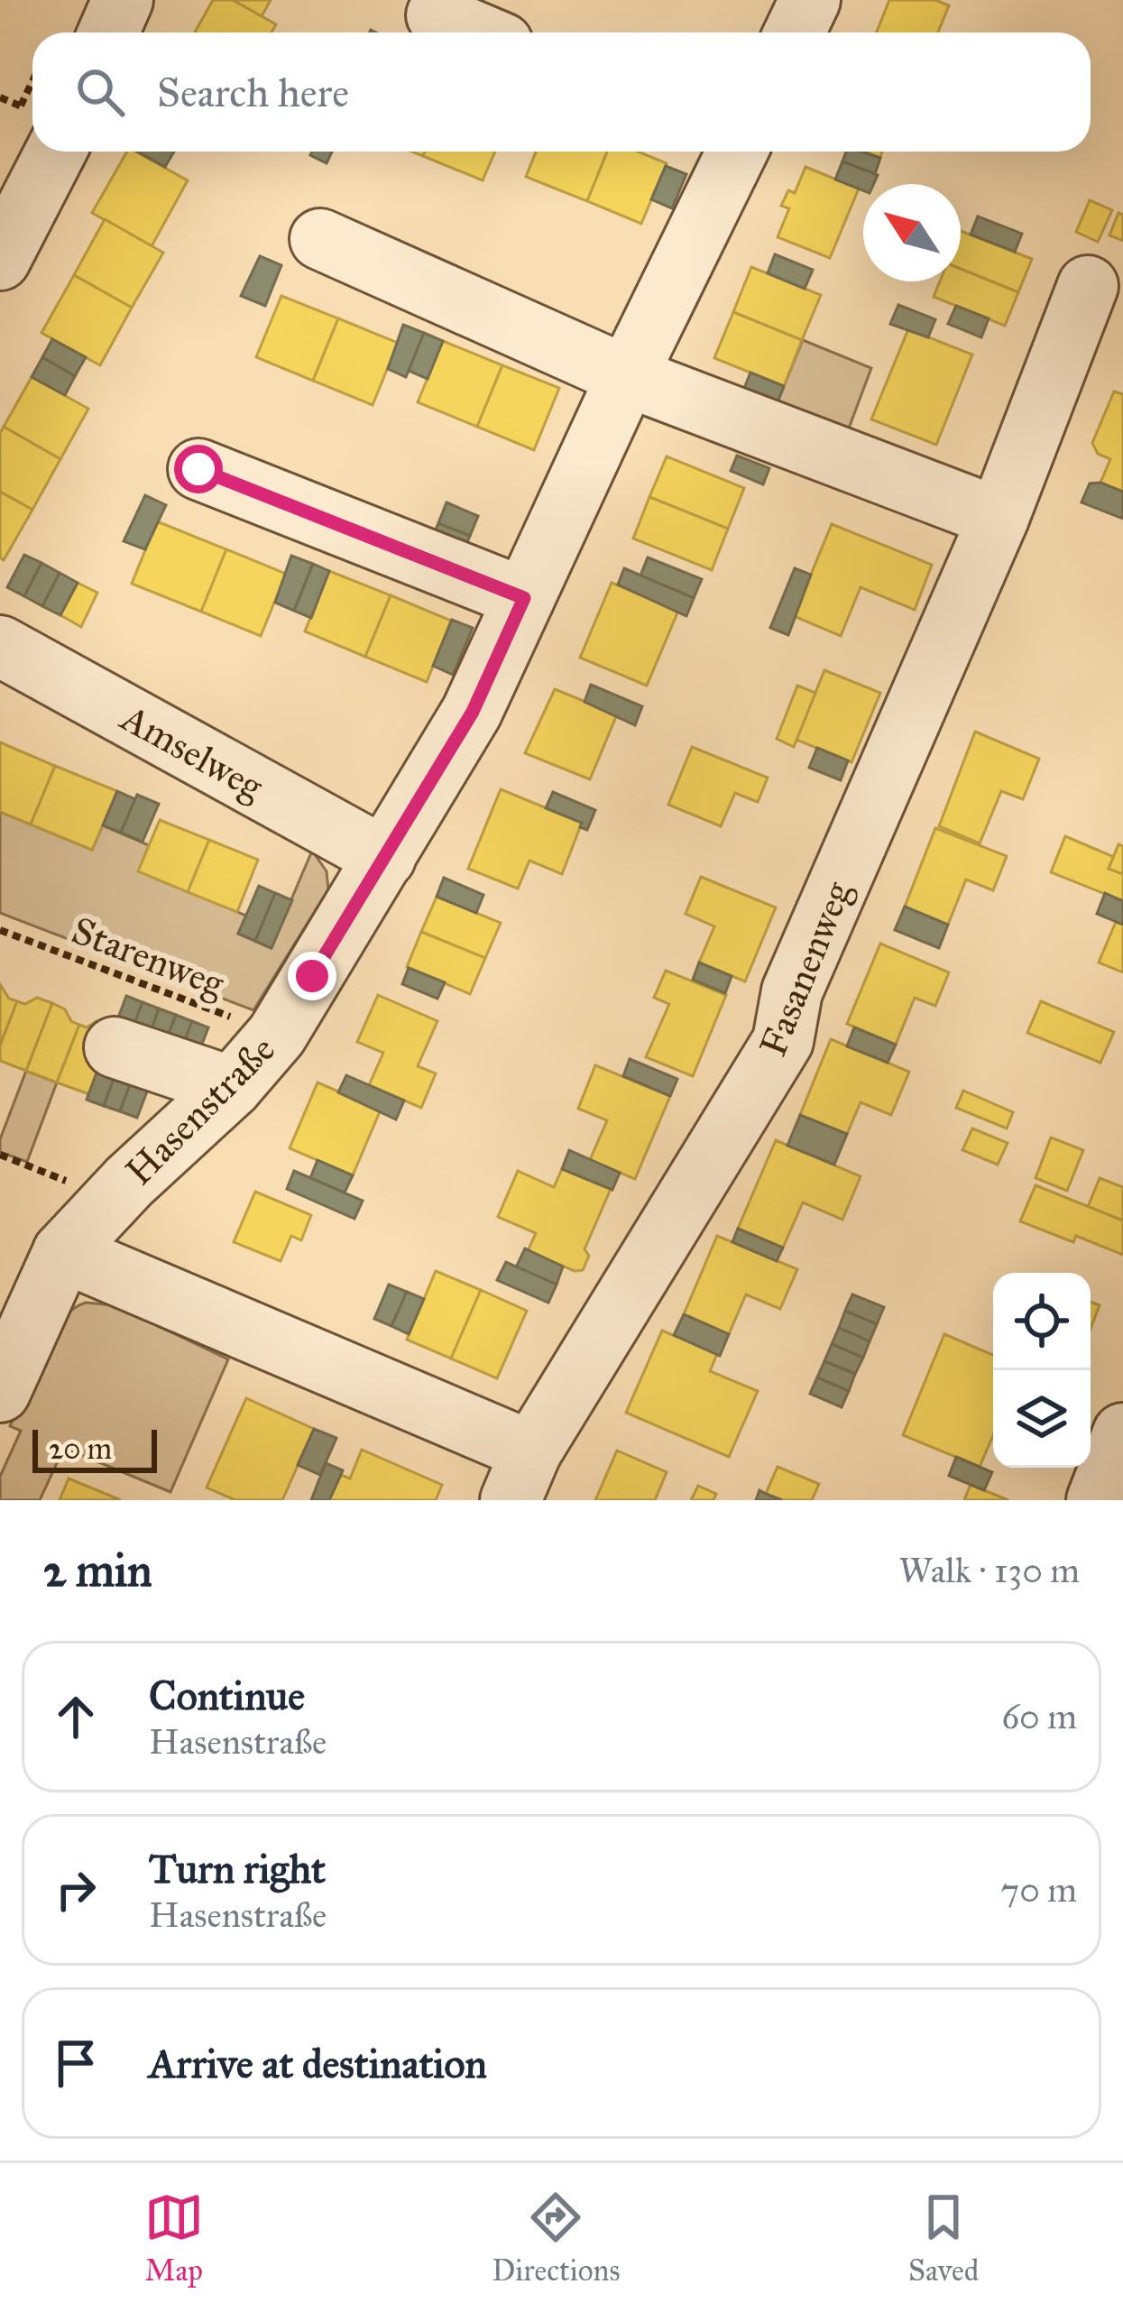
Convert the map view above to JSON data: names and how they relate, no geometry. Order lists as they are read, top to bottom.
{
  "streets": {
    "street": ["Amselweg", "Fasanenweg", "Hasenstraße"],
    "path": ["Starenweg"]
  },
  "crossings": [
    ["Amselweg", "Hasenstraße"],
    ["Starenweg", "Hasenstraße"],
    ["Fasanenweg", "Hasenstraße"]
  ],
  "scale_bar": "20 m",
  "north": "top left",
  "page": {
    "search": "Search here",
    "scale": "20 m",
    "heading": ["2 min", "Walk · 130 m"],
    "list": [
      ["Continue", "Hasenstraße", "60 m"],
      ["Turn right", "Hasenstraße", "70 m"],
      "Arrive at destination"
    ],
    "nav": ["Map", "Directions", "Saved"]
  }
}
